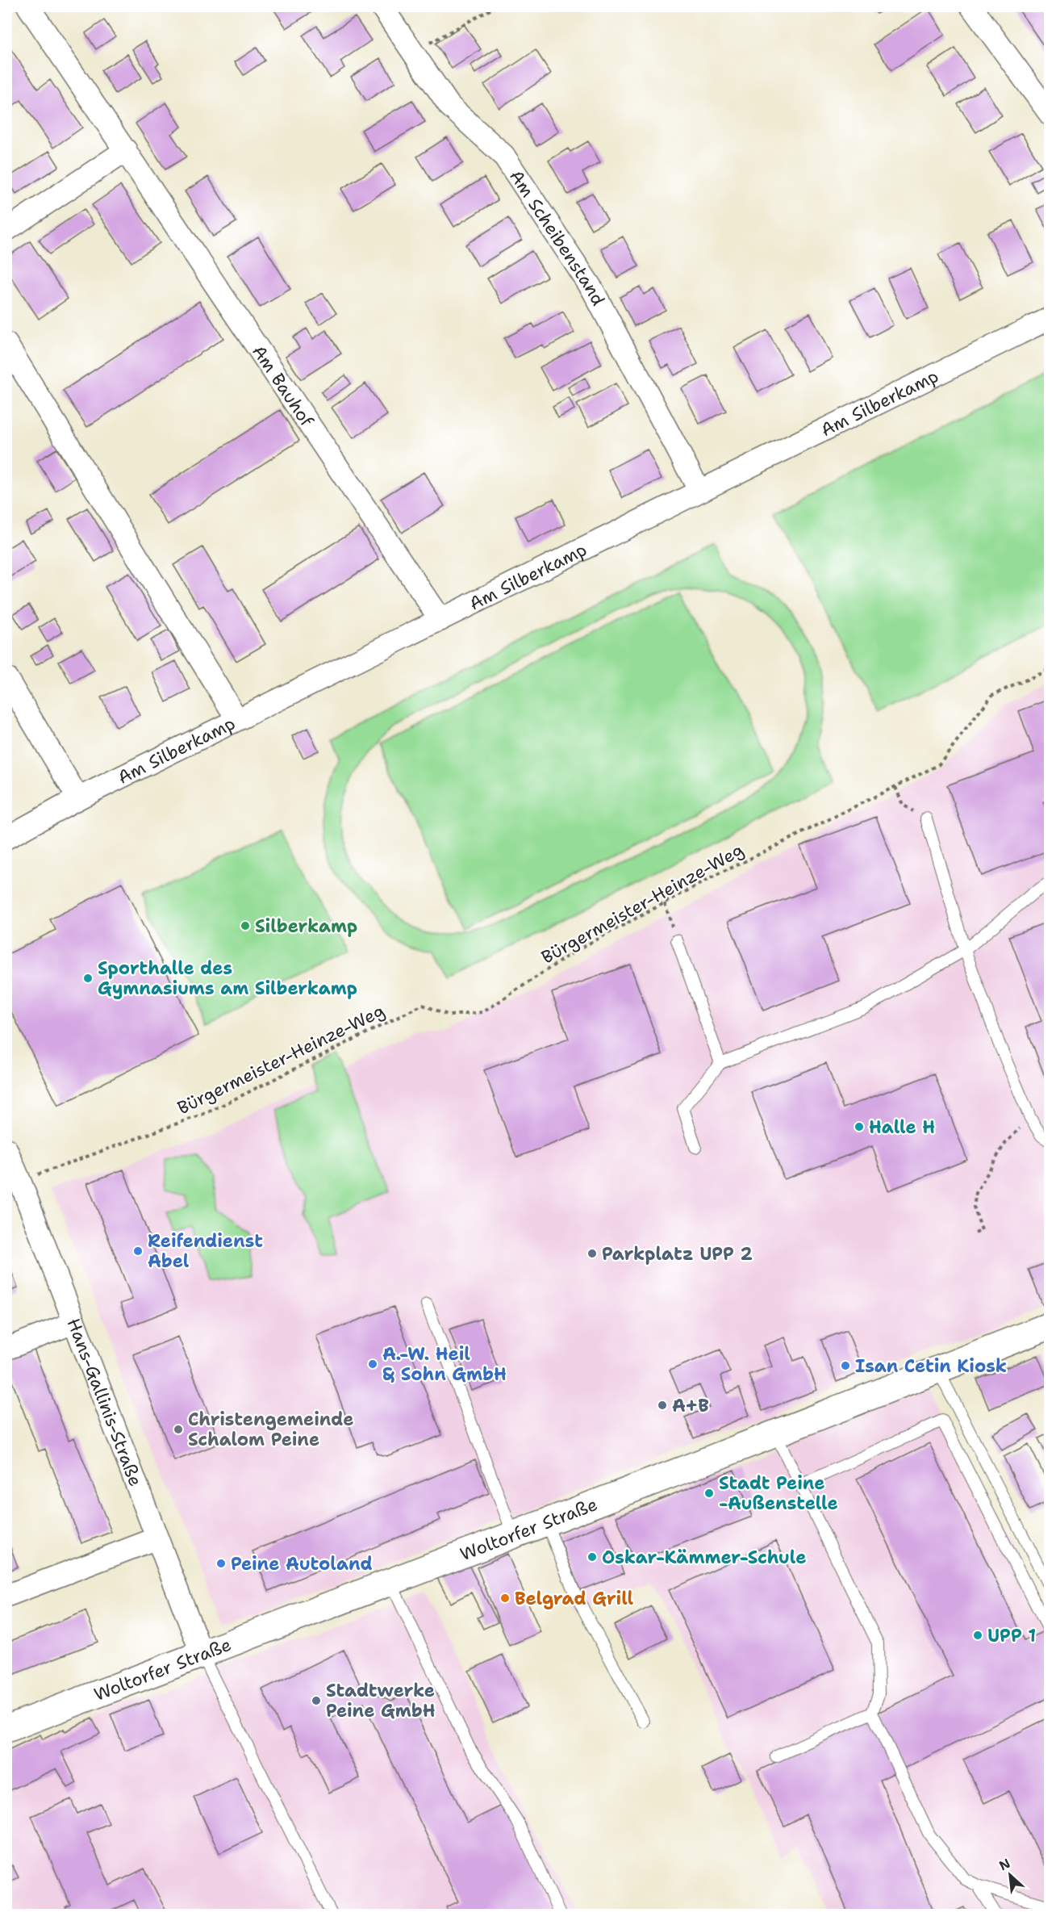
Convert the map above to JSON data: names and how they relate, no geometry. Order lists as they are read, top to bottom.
{
  "streets": {
    "street": [
      "Am Scheibenstand",
      "Am Bauhof",
      "Am Silberkamp",
      "Hans-Gallinis-Straße",
      "Woltorfer Straße"
    ],
    "path": ["Bürgermeister-Heinze-Weg"]
  },
  "crossings": [
    ["Am Scheibenstand", "Am Silberkamp"],
    ["Am Bauhof", "Am Silberkamp"],
    ["Bürgermeister-Heinze-Weg", "Hans-Gallinis-Straße"],
    ["Hans-Gallinis-Straße", "Woltorfer Straße"]
  ],
  "places": [
    "Silberkamp",
    "Sporthalle des Gymnasiums am Silberkamp",
    "Halle H",
    "Reifendienst Abel",
    "Parkplatz UPP 2",
    "A.-W. Heil & Sohn GmbH",
    "Isan Cetin Kiosk",
    "A+B",
    "Christengemeinde Schalom Peine",
    "Stadt Peine -Außenstelle",
    "Oskar-Kämmer-Schule",
    "Peine Autoland",
    "Belgrad Grill",
    "UPP 1",
    "Stadtwerke Peine GmbH"
  ],
  "north": "top left"
}
